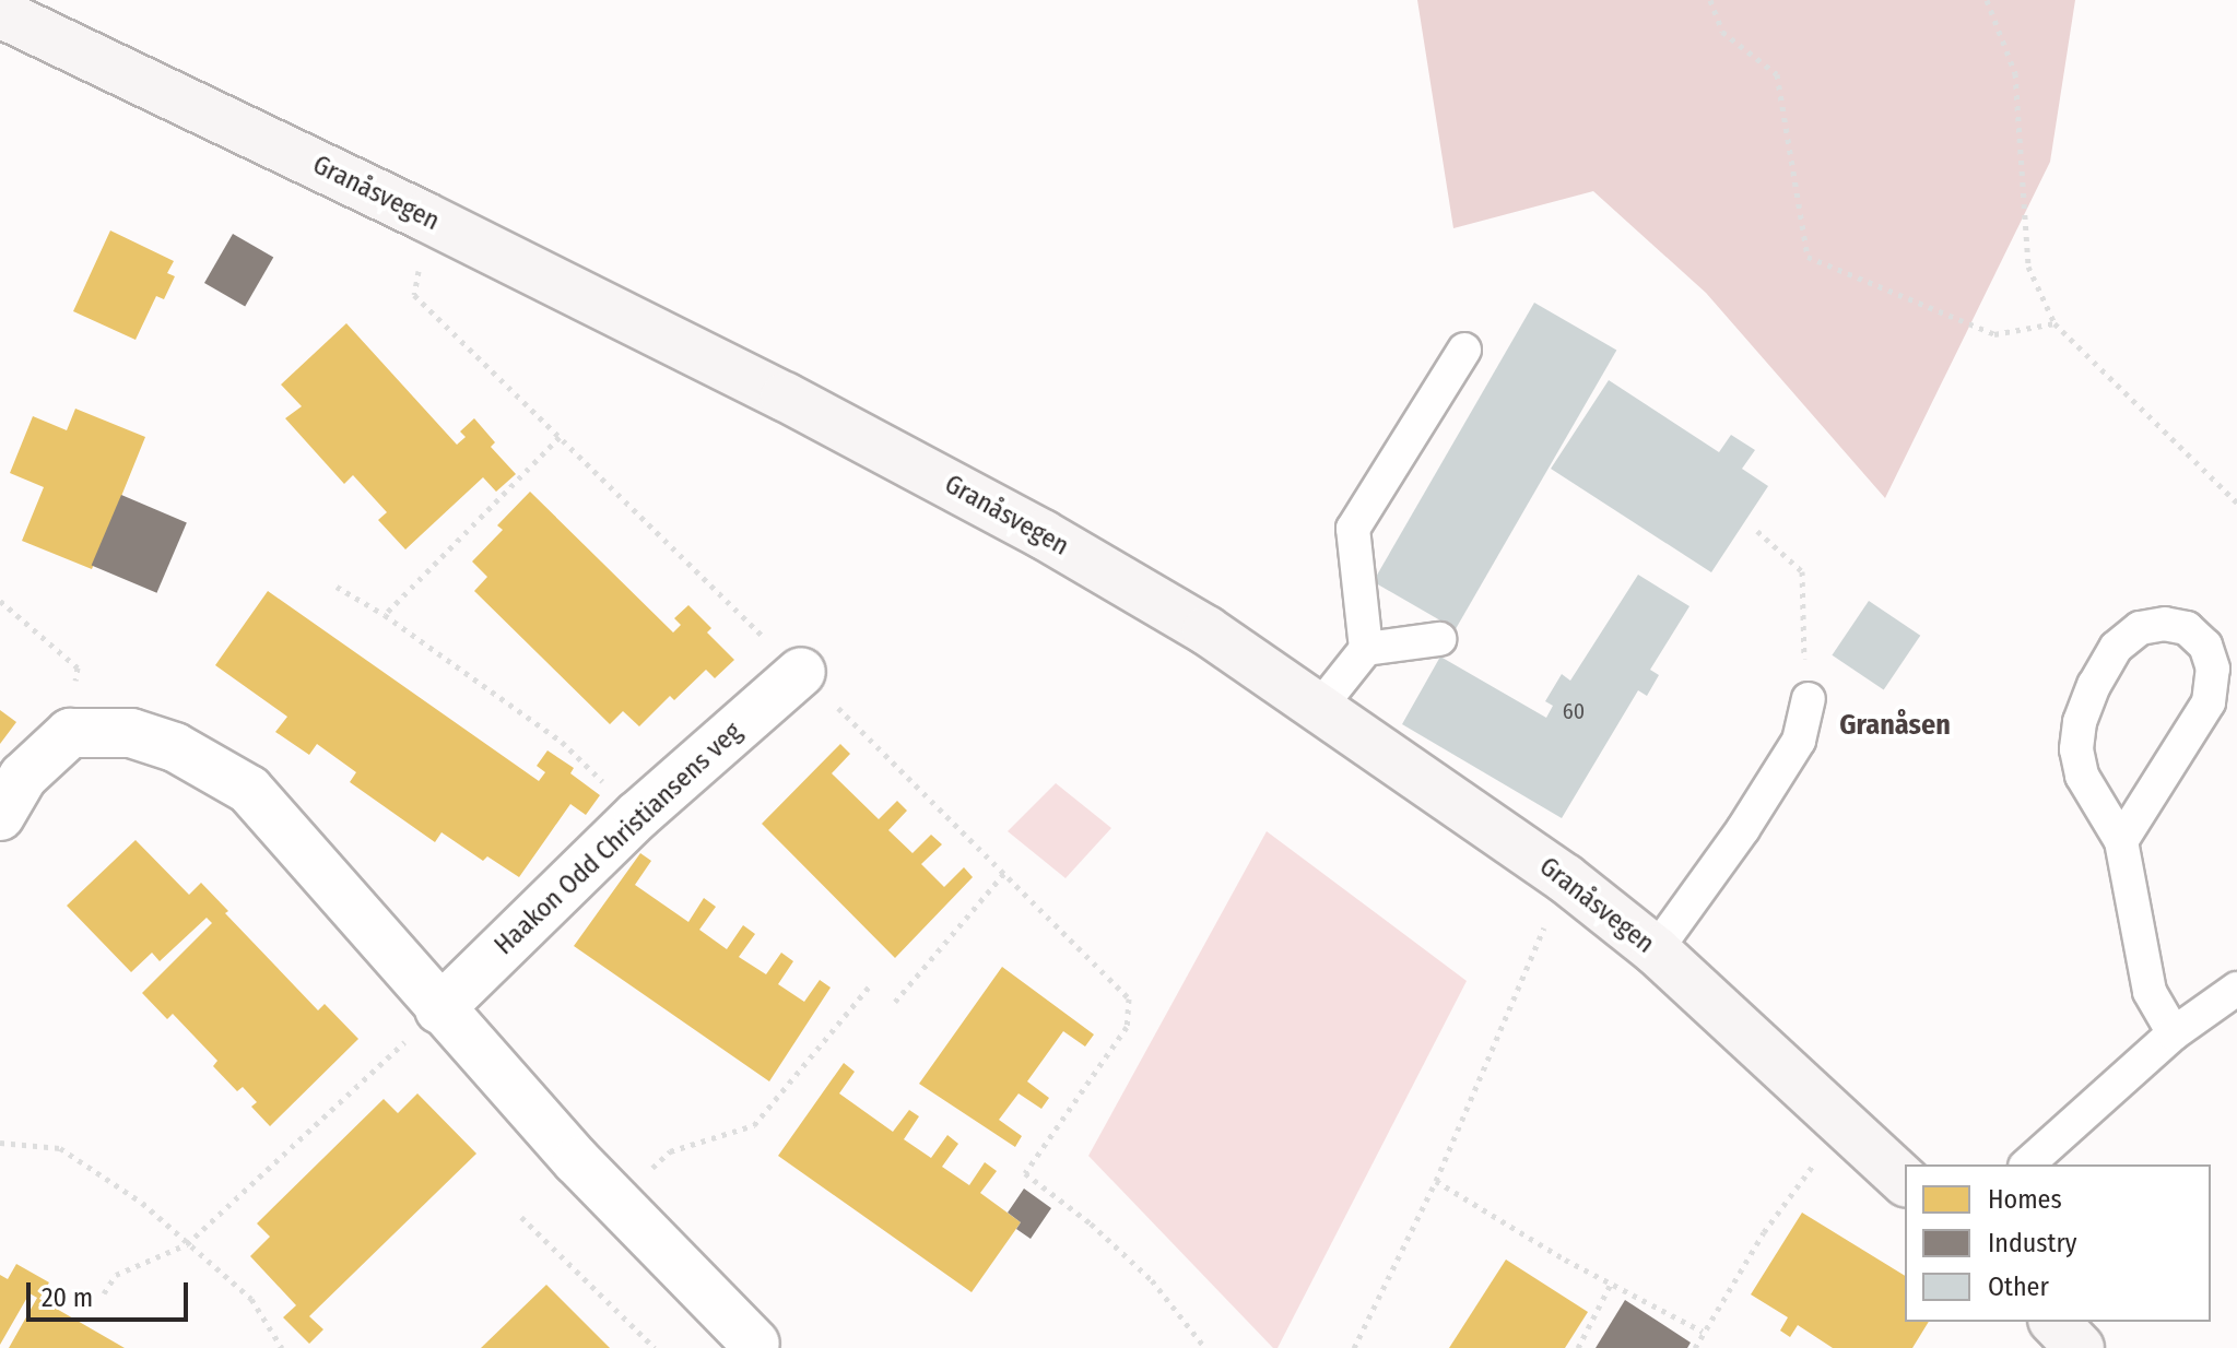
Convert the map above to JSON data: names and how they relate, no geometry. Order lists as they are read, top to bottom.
{
  "streets": {
    "street": ["Granåsvegen", "Haakon Odd Christiansens veg"]
  },
  "districts": ["Granåsen"],
  "house_numbers": ["60"],
  "legend": ["Homes", "Industry", "Other"],
  "scale_bar": "20 m"
}
